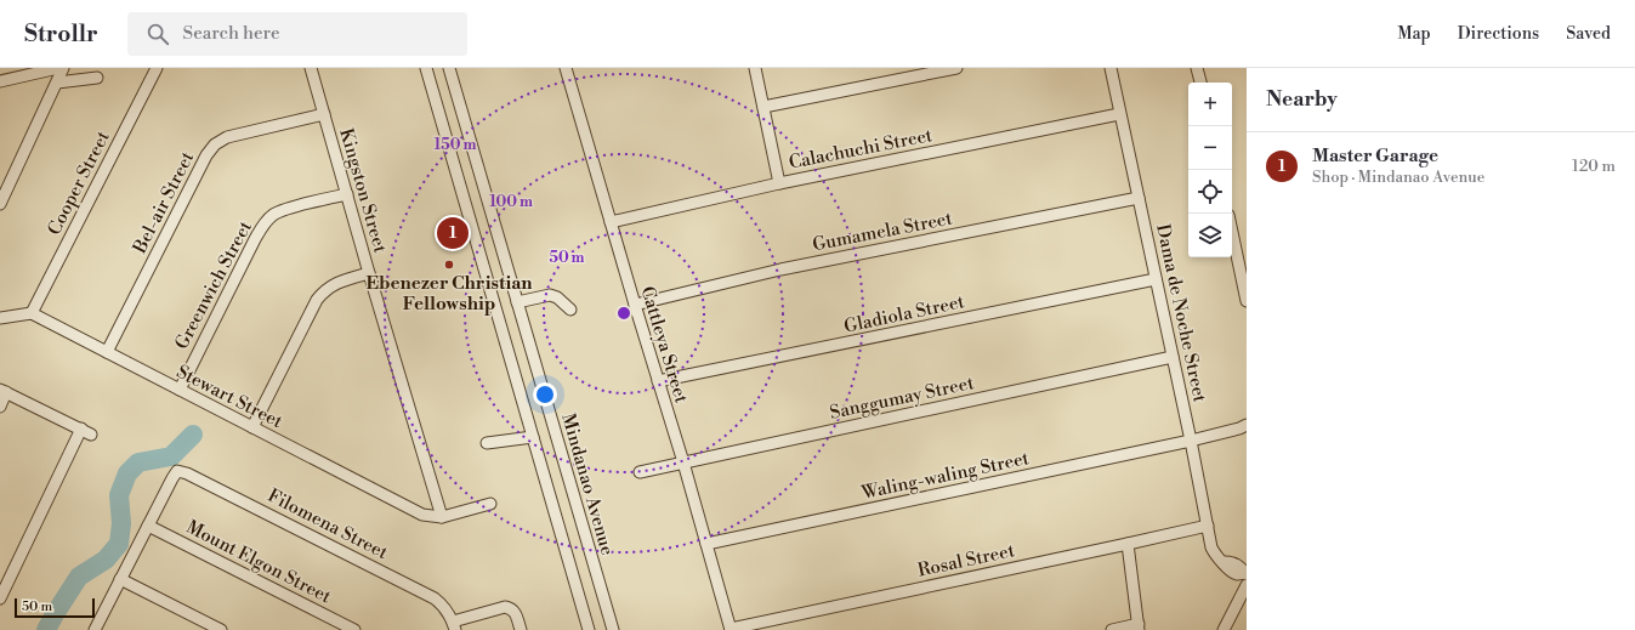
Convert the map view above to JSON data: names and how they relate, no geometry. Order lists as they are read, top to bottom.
{
  "streets": {
    "street": [
      "Calachuchi Street",
      "Cooper Street",
      "Kingston Street",
      "Bel-air Street",
      "Gumamela Street",
      "Greenwich Street",
      "Dama de Noche Street",
      "Gladiola Street",
      "Cattleya Street",
      "Stewart Street",
      "Sanggumay Street",
      "Waling-waling Street",
      "Mindanao Avenue",
      "Filomena Street",
      "Rosal Street",
      "Mount Elgon Street"
    ]
  },
  "crossings": [
    ["Calachuchi Street", "Dama de Noche Street"],
    ["Calachuchi Street", "Cattleya Street"],
    ["Cooper Street", "Stewart Street"],
    ["Kingston Street", "Bel-air Street"],
    ["Kingston Street", "Greenwich Street"],
    ["Kingston Street", "Stewart Street"],
    ["Bel-air Street", "Stewart Street"],
    ["Gumamela Street", "Dama de Noche Street"],
    ["Gumamela Street", "Cattleya Street"],
    ["Greenwich Street", "Stewart Street"],
    ["Dama de Noche Street", "Gladiola Street"],
    ["Dama de Noche Street", "Sanggumay Street"],
    ["Dama de Noche Street", "Waling-waling Street"],
    ["Dama de Noche Street", "Rosal Street"],
    ["Gladiola Street", "Cattleya Street"],
    ["Cattleya Street", "Sanggumay Street"],
    ["Cattleya Street", "Waling-waling Street"],
    ["Cattleya Street", "Rosal Street"],
    ["Filomena Street", "Mount Elgon Street"]
  ],
  "places": ["Ebenezer Christian Fellowship"],
  "scale_bar": "50 m",
  "page": {
    "header": "Strollr",
    "search": "Search here",
    "nav": ["Map", "Directions", "Saved"],
    "heading": "Nearby",
    "map_buttons": ["+", "−"],
    "list": [
      {
        "mark": "1",
        "name": "Master Garage",
        "note": "Shop · Mindanao Avenue",
        "value": "120 m"
      }
    ],
    "pins": "1",
    "scale": "50 m"
  },
  "rings": ["150 m", "100 m", "50 m"]
}
